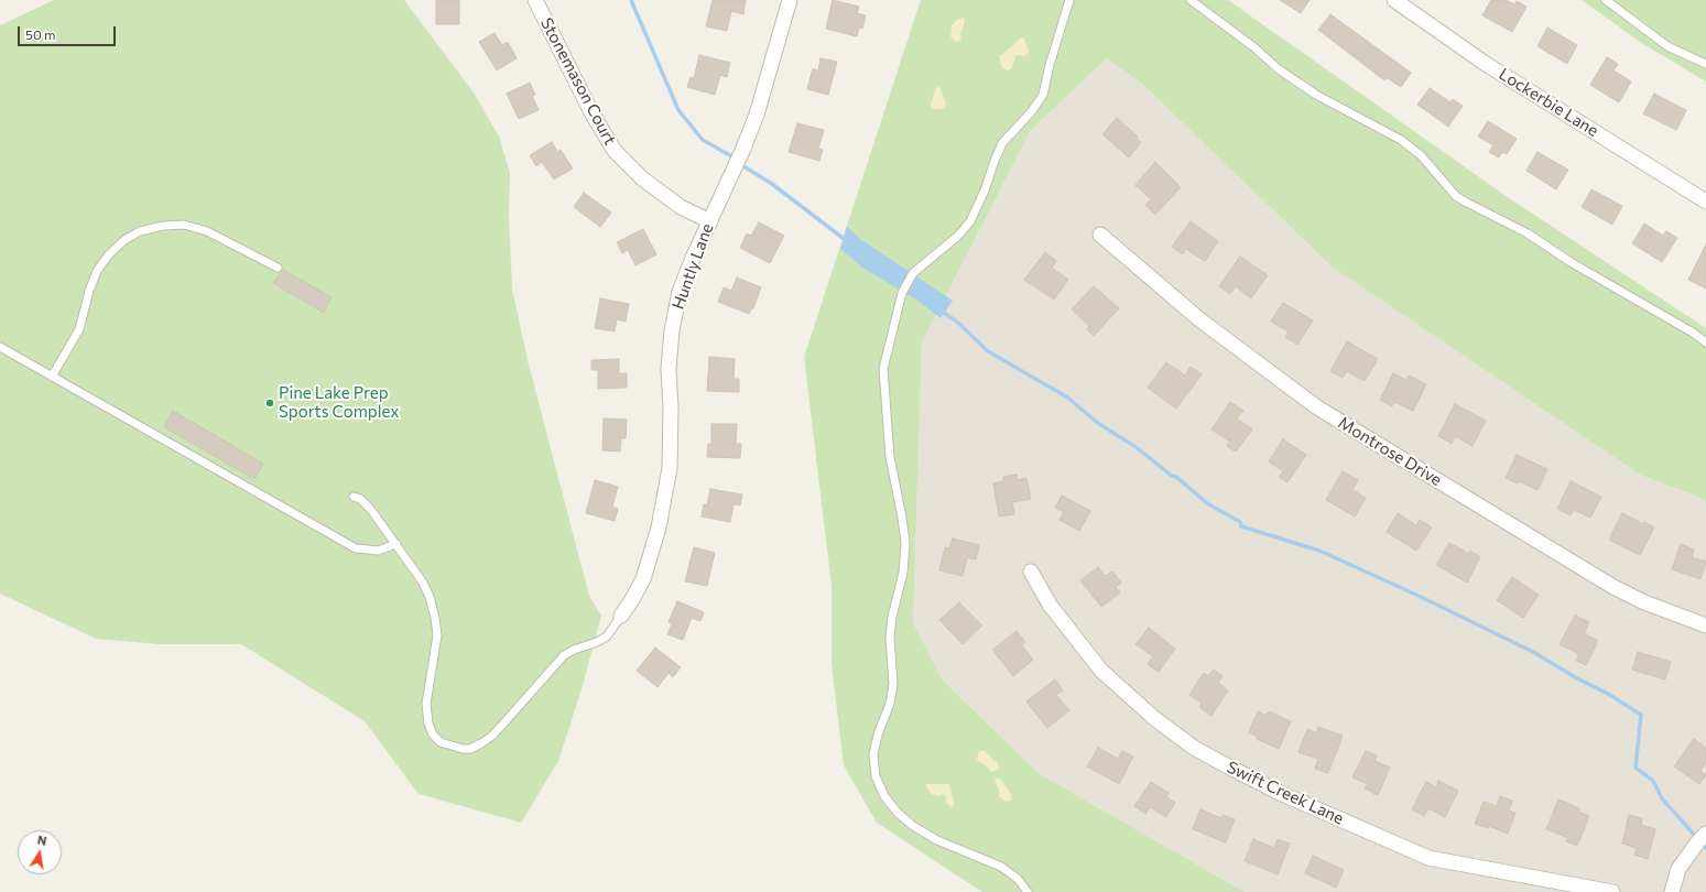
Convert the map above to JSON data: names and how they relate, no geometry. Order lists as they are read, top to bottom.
{
  "streets": {
    "street": [
      "Stonemason Court",
      "Lockerbie Lane",
      "Huntly Lane",
      "Montrose Drive",
      "Swift Creek Lane"
    ]
  },
  "crossings": [
    ["Stonemason Court", "Huntly Lane"]
  ],
  "places": ["Pine Lake Prep Sports Complex"],
  "scale_bar": "50 m",
  "north": "top"
}
